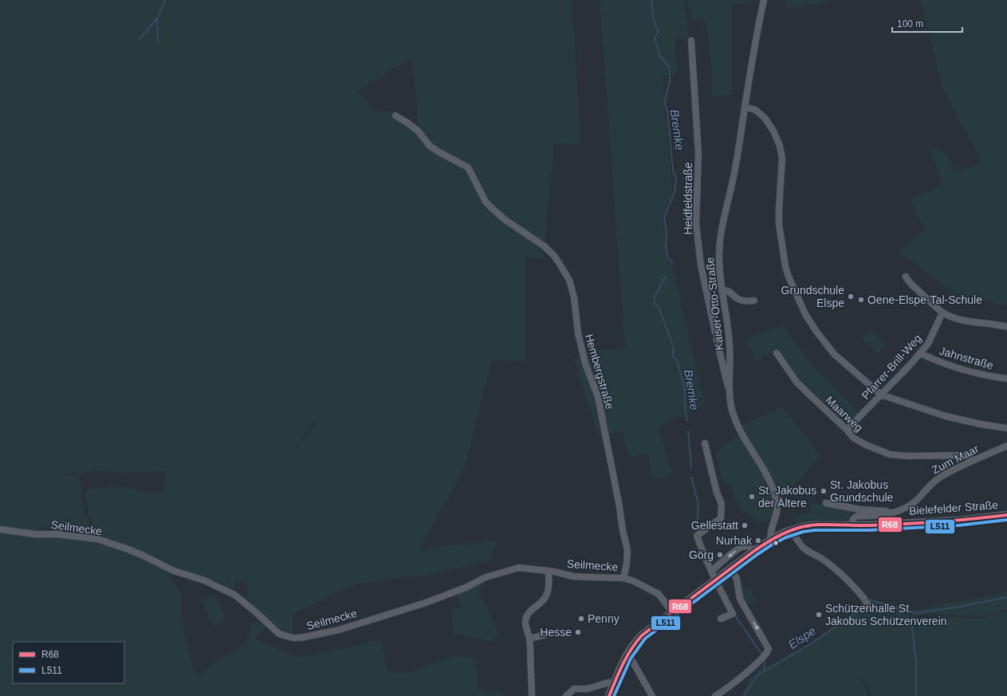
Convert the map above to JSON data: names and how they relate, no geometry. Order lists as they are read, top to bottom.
{
  "streets": {
    "main road": ["Bielefelder Straße"],
    "street": [
      "Heidfeldstraße",
      "Kaiser-Otto-Straße",
      "Jahnstraße",
      "Pfarrer-Brill-Weg",
      "Hembergstraße",
      "Maarweg",
      "Zum Maar",
      "Seilmecke"
    ]
  },
  "crossings": [
    ["Heidfeldstraße", "Kaiser-Otto-Straße"],
    ["Kaiser-Otto-Straße", "Bielefelder Straße"],
    ["Jahnstraße", "Pfarrer-Brill-Weg"],
    ["Pfarrer-Brill-Weg", "Maarweg"],
    ["Hembergstraße", "Seilmecke"],
    ["Maarweg", "Zum Maar"],
    ["Zum Maar", "Bielefelder Straße"],
    ["Bielefelder Straße", "Seilmecke"]
  ],
  "water": ["Bremke", "Elspe"],
  "places": [
    "Grundschule Elspe",
    "Oene-Elspe-Tal-Schule",
    "St. Jakobus Grundschule",
    "St. Jakobus der Ältere",
    "Gellestatt",
    "Nurhak",
    "Görg",
    "Schützenhalle St. Jakobus Schützenverein",
    "Penny",
    "Hesse"
  ],
  "lines": ["transit line R68", "transit line L511"],
  "legend": ["R68", "L511"],
  "scale_bar": "100 m"
}
